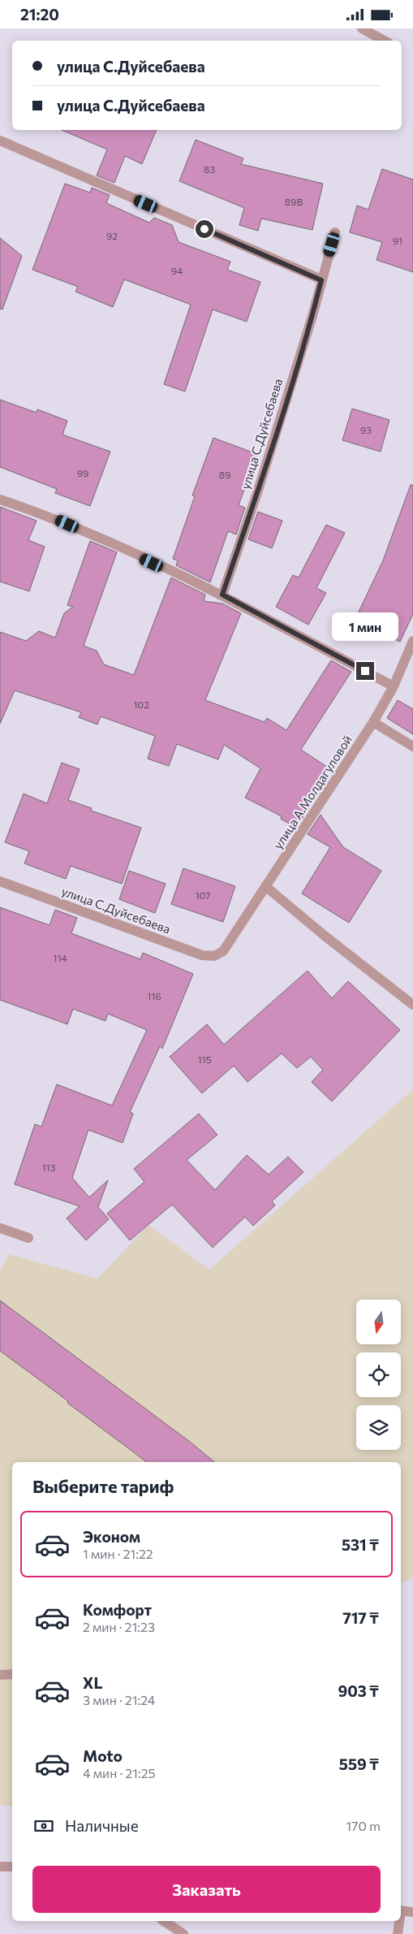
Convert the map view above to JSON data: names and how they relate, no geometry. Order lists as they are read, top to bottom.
{
  "streets": {
    "street": ["улица С.Дуйсебаева", "улица А.Молдагуловой"]
  },
  "crossings": [
    ["улица С.Дуйсебаева", "улица А.Молдагуловой"]
  ],
  "house_numbers": [
    "83",
    "89В",
    "92",
    "91",
    "94",
    "93",
    "99",
    "89",
    "102",
    "107",
    "114",
    "116",
    "115",
    "113"
  ],
  "north": "bottom",
  "page": {
    "status": "21:20",
    "banner": ["улица С.Дуйсебаева", "улица С.Дуйсебаева"],
    "bubble": "1 мин",
    "heading": "Выберите тариф",
    "list": [
      {
        "name": "Эконом",
        "note": "1 мин · 21:22",
        "value": "531 ₸"
      },
      {
        "name": "Комфорт",
        "note": "2 мин · 21:23",
        "value": "717 ₸"
      },
      {
        "name": "XL",
        "note": "3 мин · 21:24",
        "value": "903 ₸"
      },
      {
        "name": "Moto",
        "note": "4 мин · 21:25",
        "value": "559 ₸"
      }
    ],
    "pay": ["Наличные", "170 m"],
    "buttons": "Заказать"
  }
}
